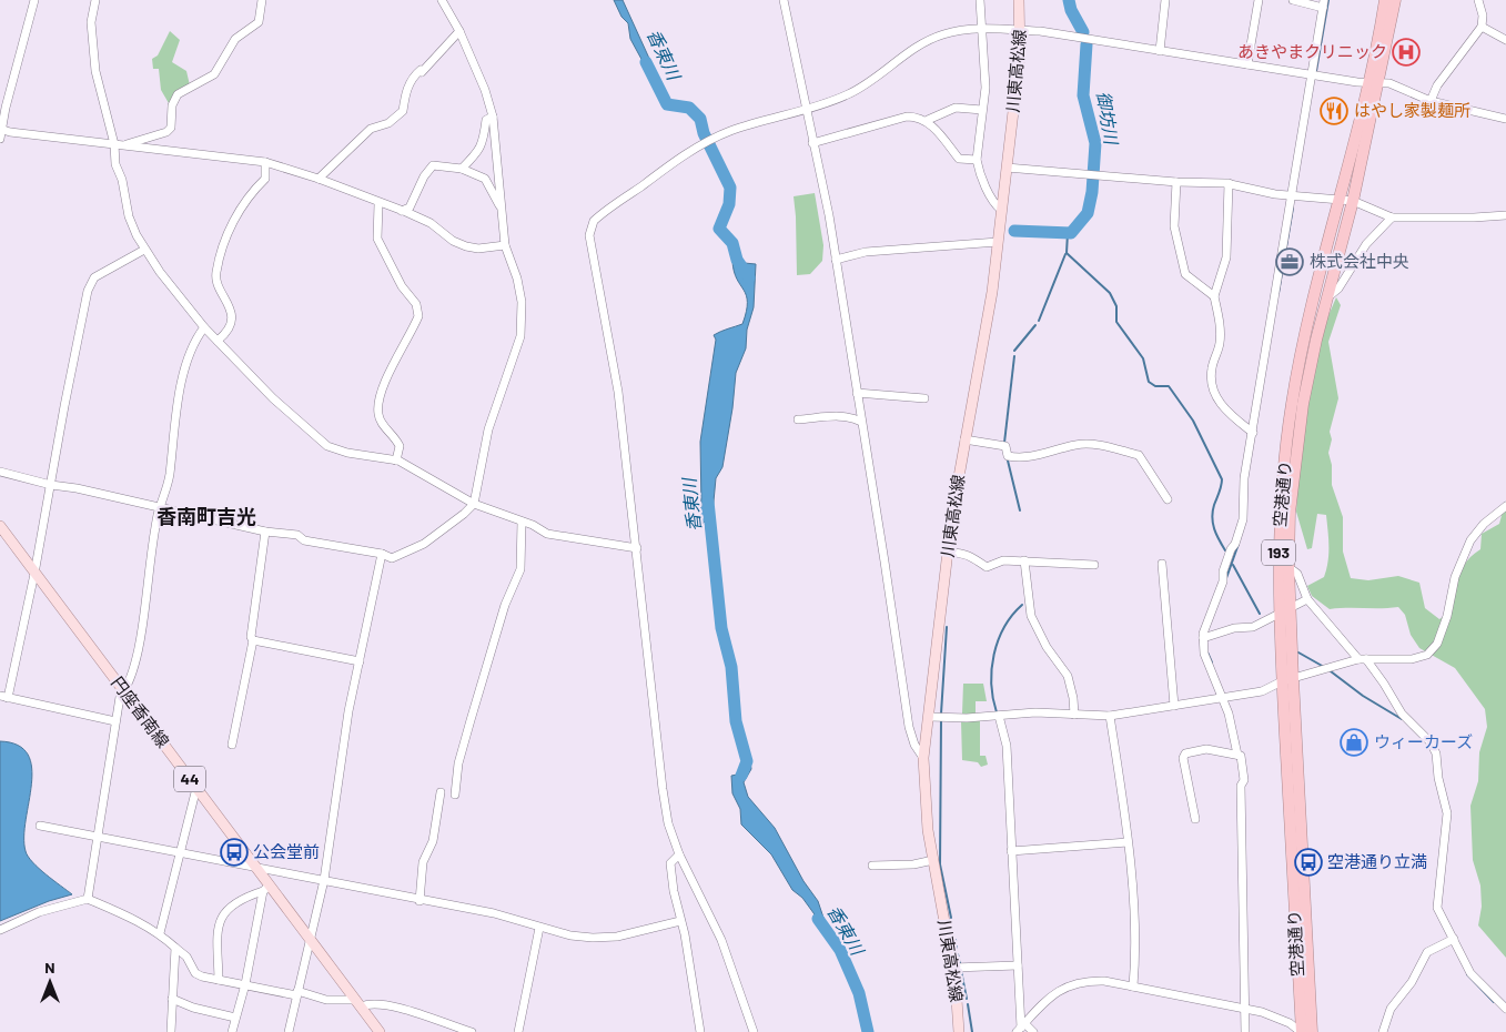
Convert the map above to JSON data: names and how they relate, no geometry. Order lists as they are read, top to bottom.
{
  "streets": {
    "highway": ["空港通り", "193"],
    "main road": ["川東高松線", "円座香南線", "44"]
  },
  "districts": ["香南町吉光"],
  "water": ["香東川", "御坊川"],
  "places": {
    "hospital": ["あきやまクリニック"],
    "restaurant": ["はやし家製麺所"],
    "office": ["株式会社中央"],
    "shop": ["ウィーカーズ"],
    "bus stop": ["公会堂前", "空港通り立満"]
  },
  "north": "top"
}
